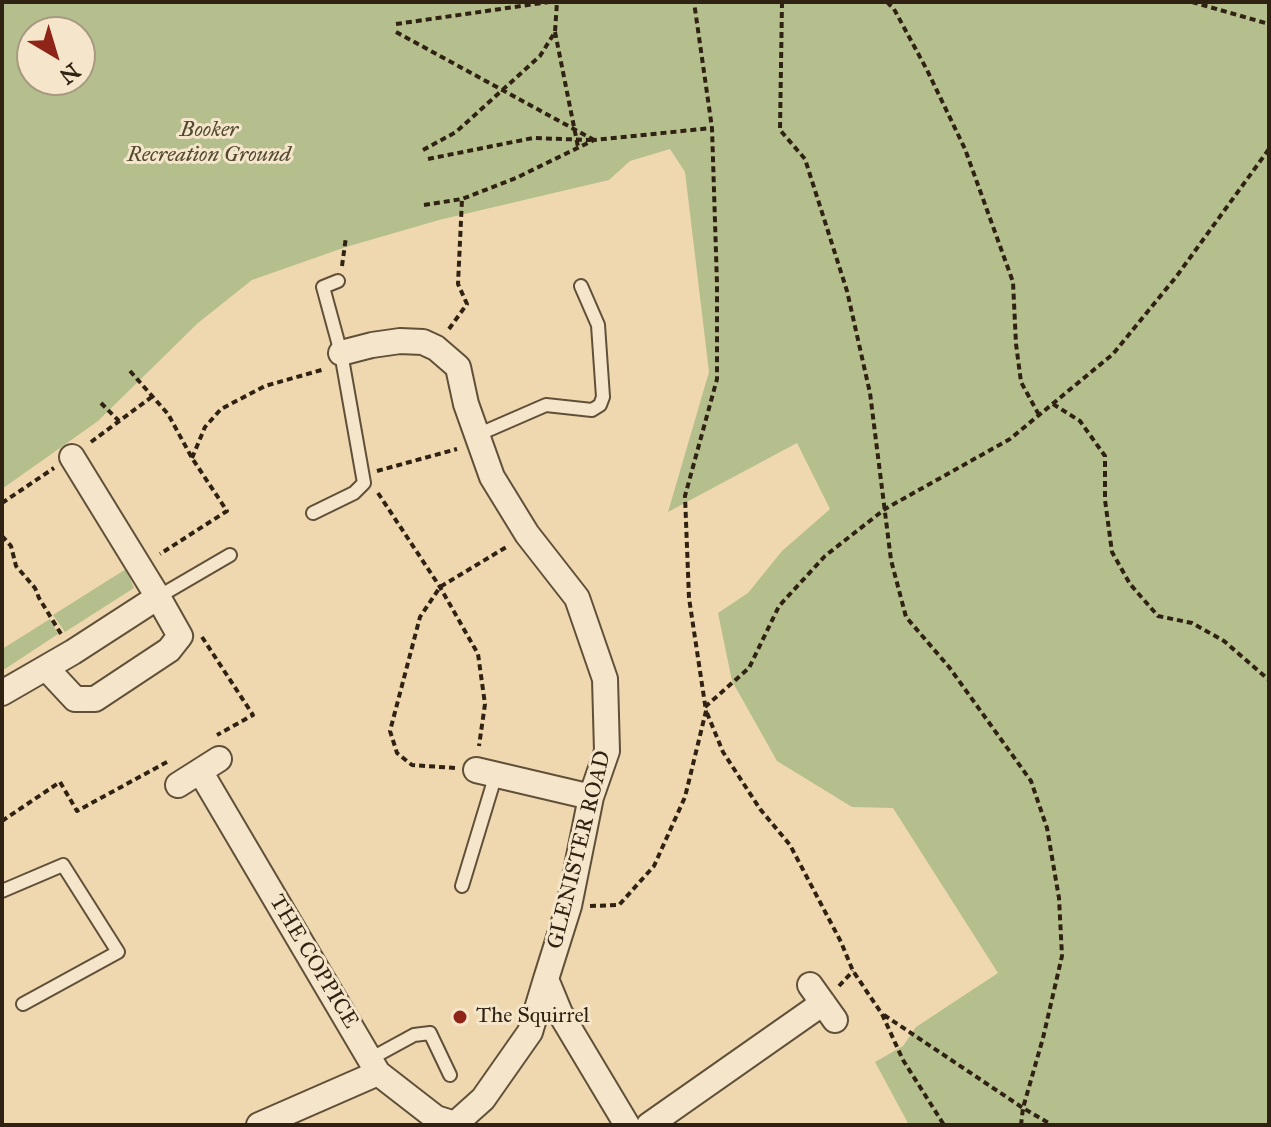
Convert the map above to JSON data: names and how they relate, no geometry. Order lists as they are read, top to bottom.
{
  "streets": {
    "street": ["GLENISTER ROAD", "THE COPPICE"]
  },
  "parks": ["Booker Recreation Ground"],
  "places": ["The Squirrel"],
  "north": "bottom right"
}
